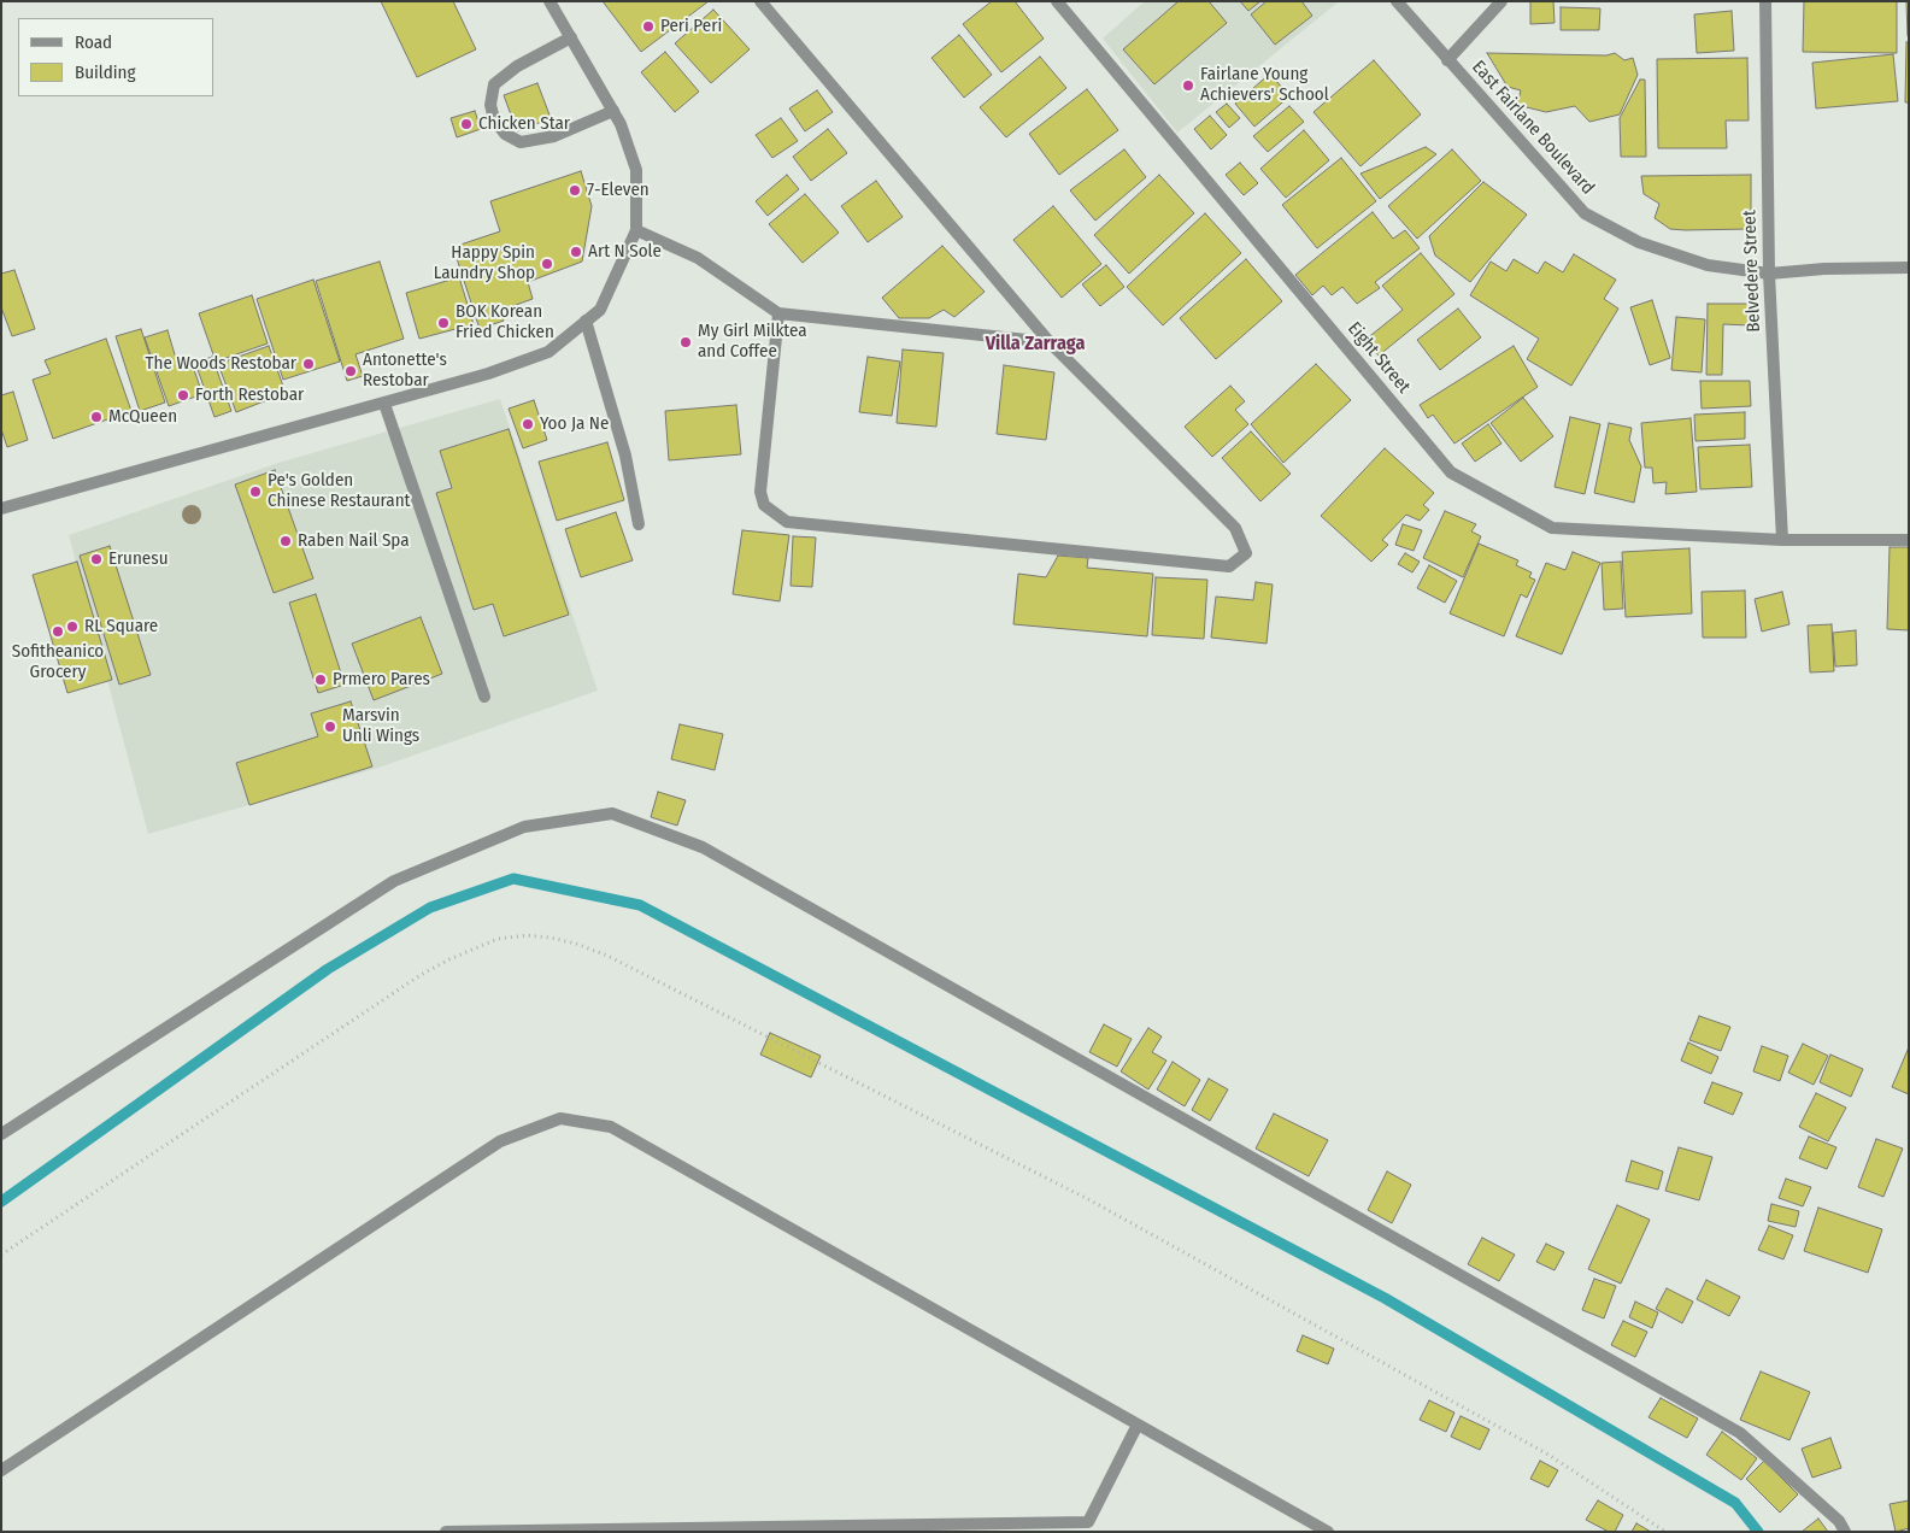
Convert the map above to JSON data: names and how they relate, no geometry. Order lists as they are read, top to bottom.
{
  "streets": {
    "street": ["East Fairlane Boulevard", "Belvedere Street", "Eight Street"]
  },
  "crossings": [
    ["East Fairlane Boulevard", "Belvedere Street"],
    ["Belvedere Street", "Eight Street"]
  ],
  "districts": ["Villa Zarraga"],
  "places": [
    "Peri Peri",
    "Fairlane Young Achievers' School",
    "Chicken Star",
    "7-Eleven",
    "Art N Sole",
    "Happy Spin Laundry Shop",
    "BOK Korean Fried Chicken",
    "My Girl Milktea and Coffee",
    "The Woods Restobar",
    "Antonette's Restobar",
    "Forth Restobar",
    "McQueen",
    "Yoo Ja Ne",
    "Pe's Golden Chinese Restaurant",
    "Raben Nail Spa",
    "Erunesu",
    "RL Square",
    "Sofitheanico Grocery",
    "Prmero Pares",
    "Marsvin Unli Wings"
  ],
  "legend": ["Road", "Building"]
}
